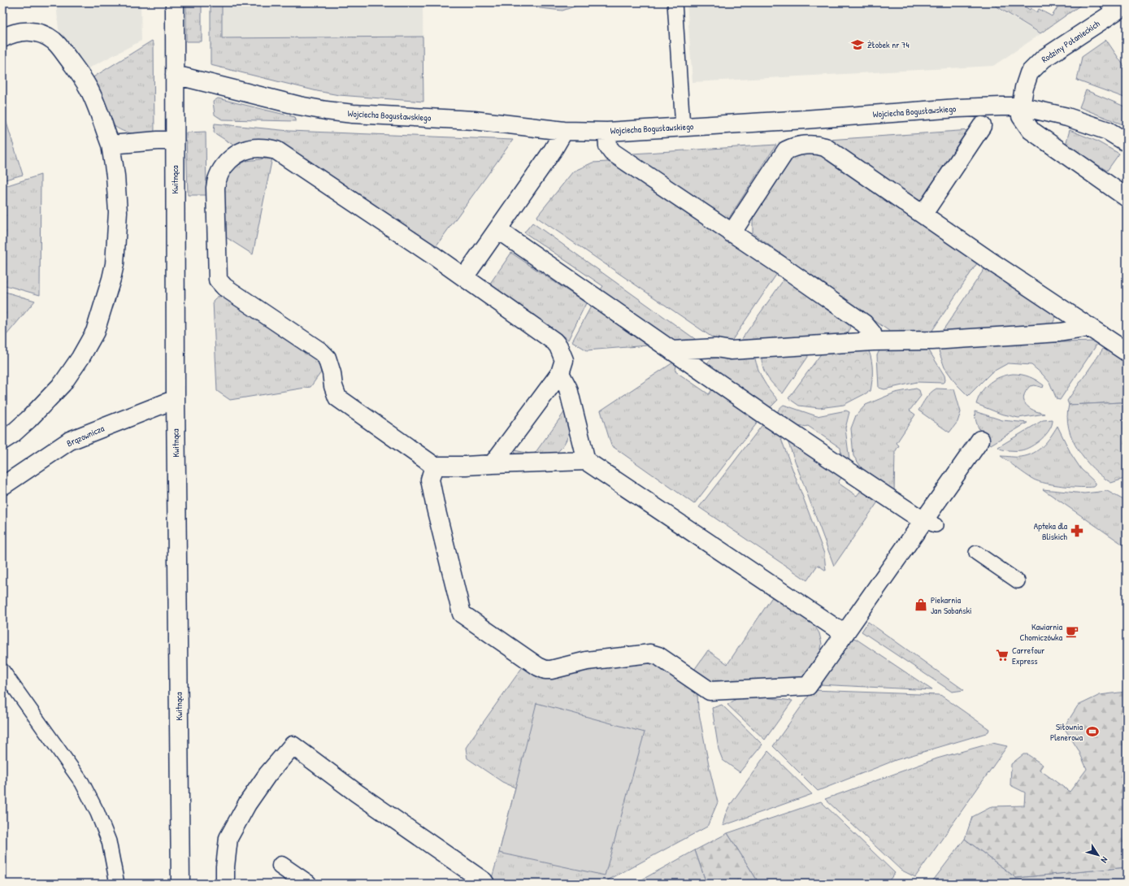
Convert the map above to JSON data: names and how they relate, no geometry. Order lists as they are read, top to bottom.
{
  "streets": {
    "street": [
      "Rodziny Połanieckich",
      "Wojciecha Bogusławskiego",
      "Kwitnąca",
      "Brązownicza"
    ]
  },
  "crossings": [
    ["Rodziny Połanieckich", "Wojciecha Bogusławskiego"],
    ["Wojciecha Bogusławskiego", "Kwitnąca"],
    ["Kwitnąca", "Brązownicza"]
  ],
  "places": {
    "school or university": ["Żłobek nr 74"],
    "pharmacy": ["Apteka dla Bliskich"],
    "shop": ["Piekarnia Jan Sobański"],
    "cafe": ["Kawiarnia Chomiczówka"],
    "supermarket": ["Carrefour Express"],
    "sports": ["Siłownia Plenerowa"]
  },
  "north": "bottom right"
}
